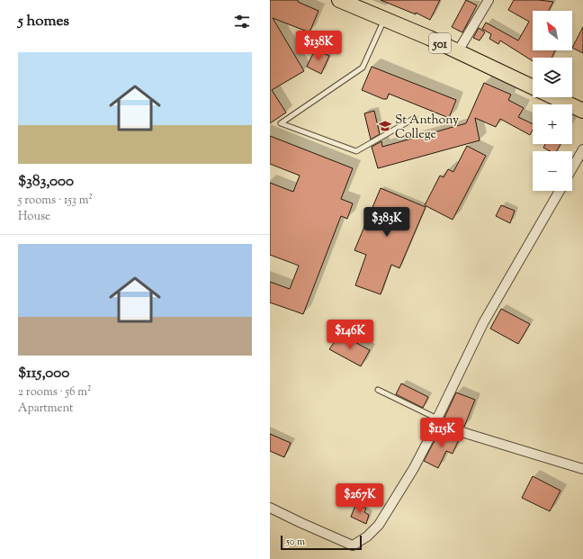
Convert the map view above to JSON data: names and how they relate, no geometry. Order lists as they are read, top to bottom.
{
  "streets": {
    "main road": ["501"]
  },
  "places": {
    "school or university": ["St Anthony College"]
  },
  "scale_bar": "50 m",
  "north": "top left",
  "page": {
    "heading": "5 homes",
    "map_buttons": ["+", "−"],
    "price": [
      "$138K",
      "$383K",
      "$146K",
      "$115K",
      "$267K"
    ],
    "list": [
      {
        "name": "$383,000",
        "note": "5 rooms · 153 m² · House"
      },
      {
        "name": "$115,000",
        "note": "2 rooms · 56 m² · Apartment"
      }
    ],
    "scale": "50 m"
  }
}
